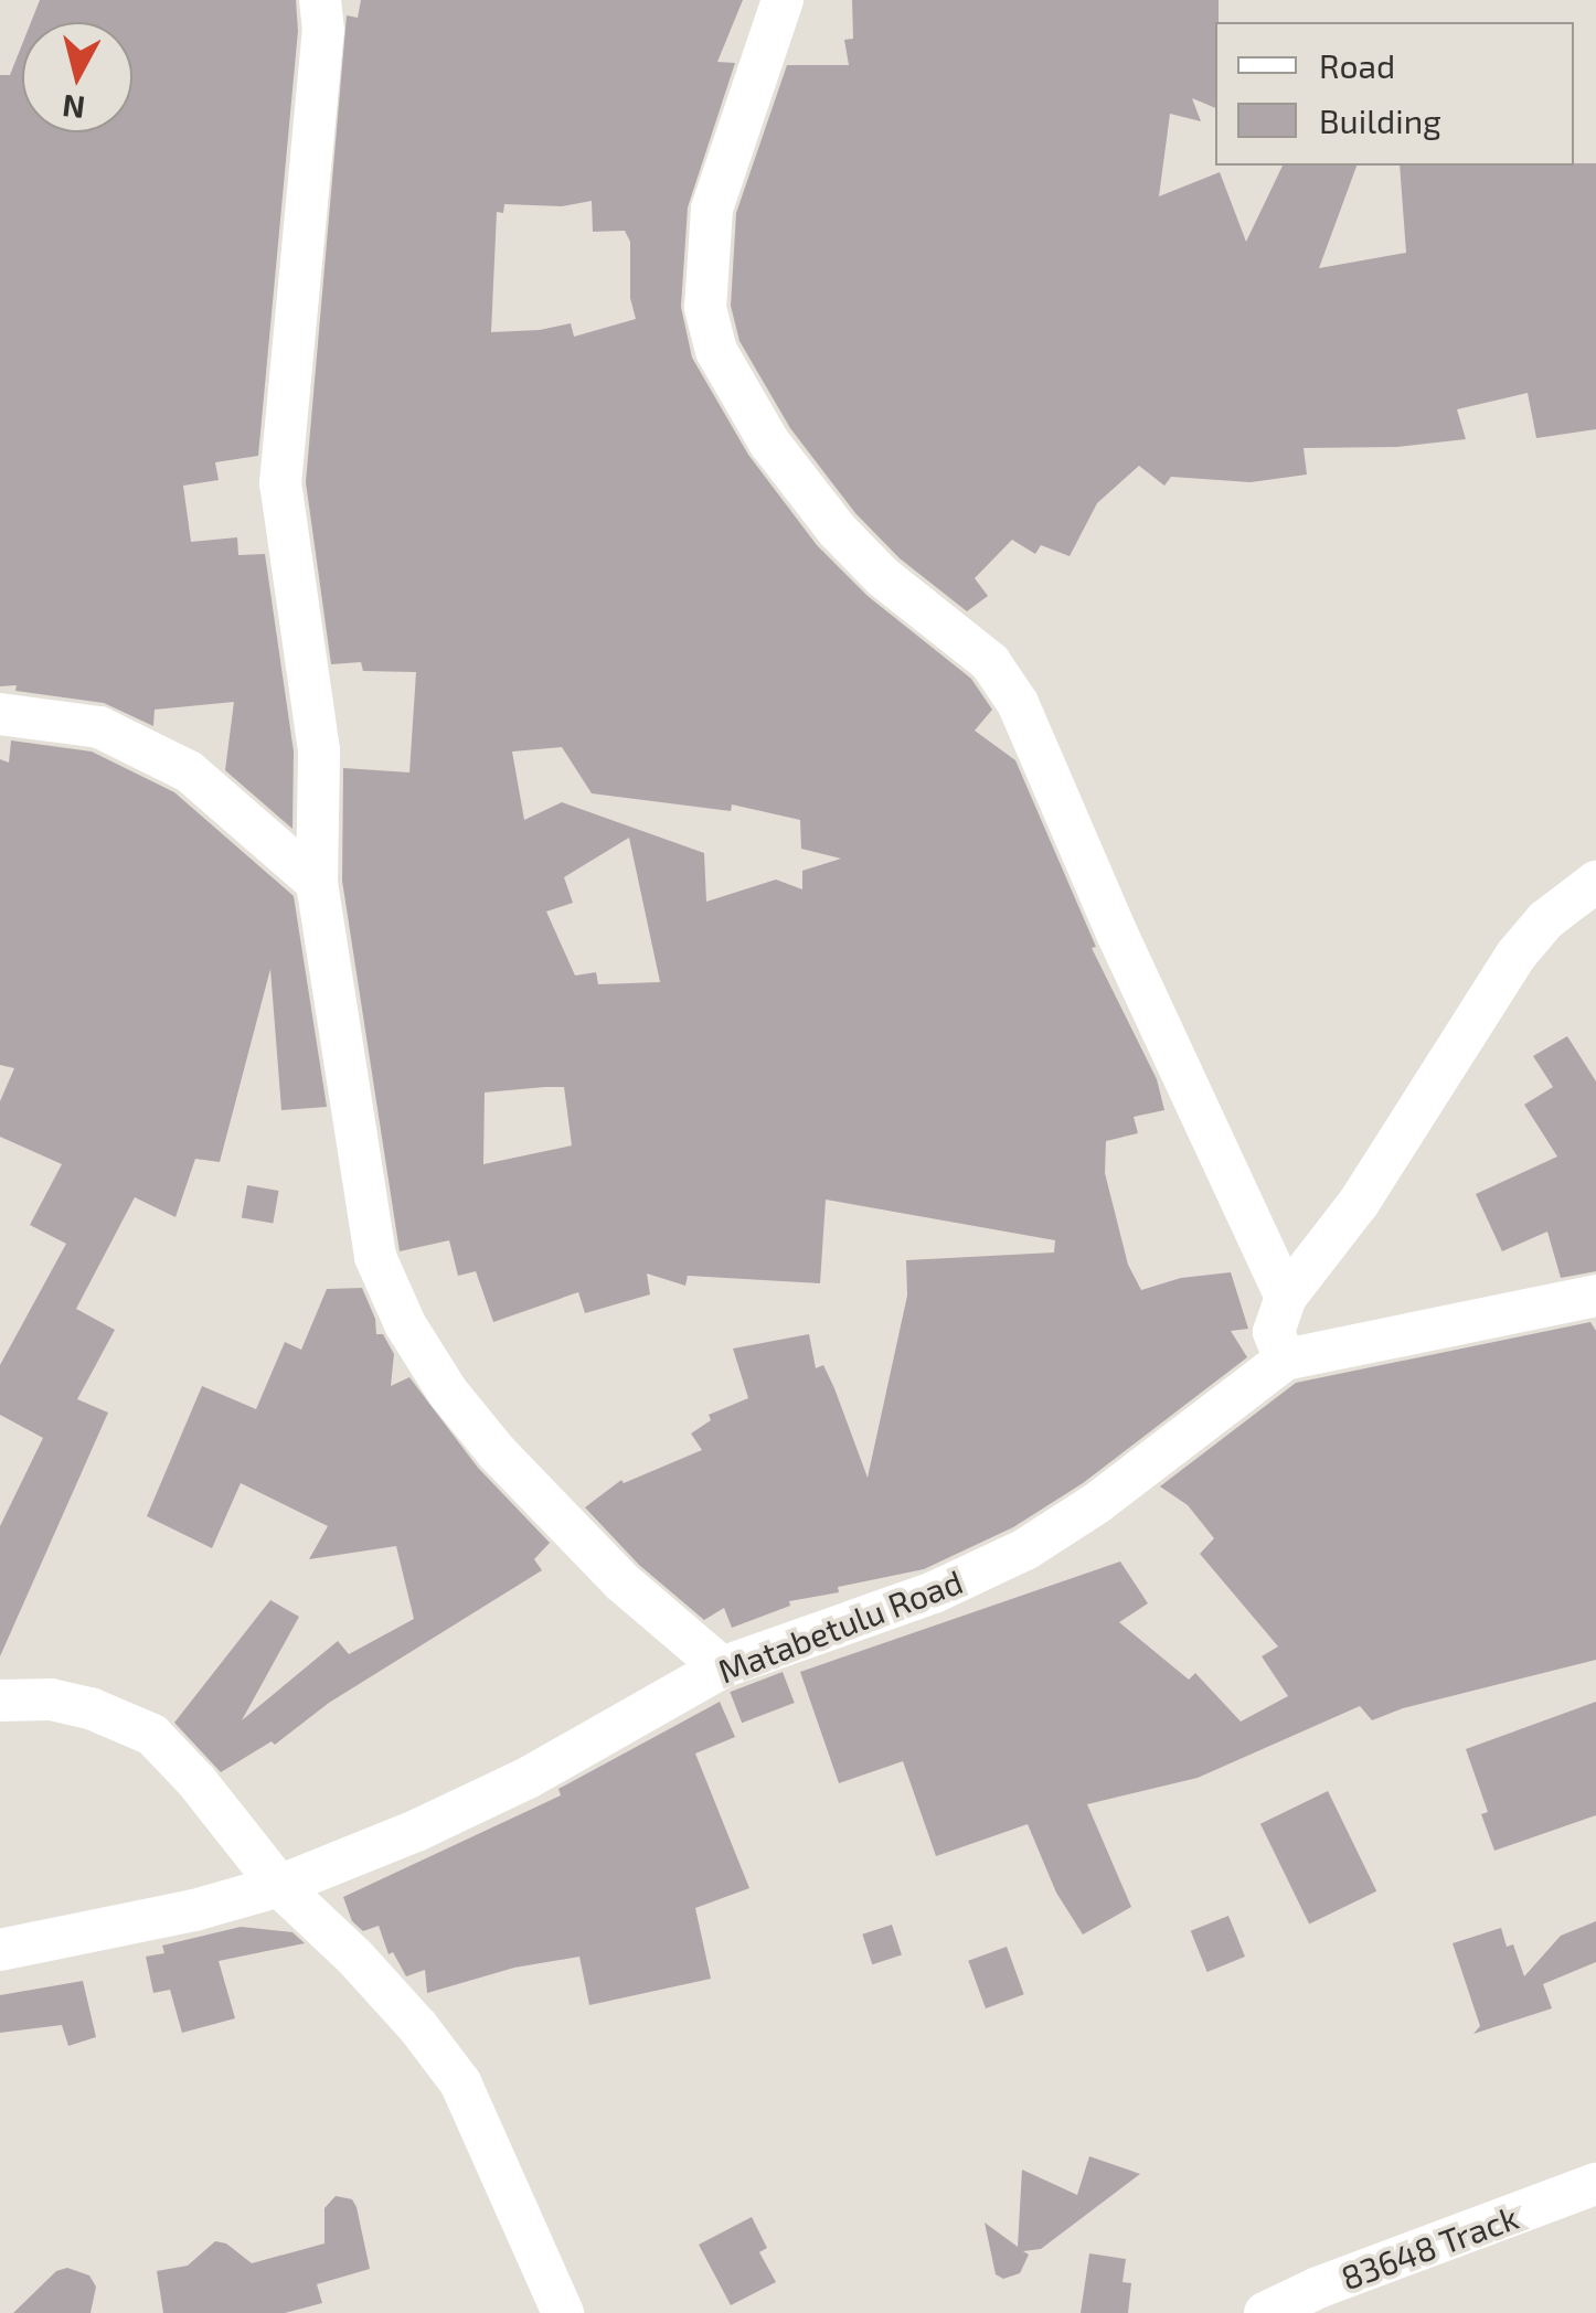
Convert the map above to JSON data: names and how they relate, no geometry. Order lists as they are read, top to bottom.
{
  "streets": {
    "street": ["Matabetulu Road", "83648 Track"]
  },
  "legend": ["Road", "Building"],
  "north": "bottom"
}
